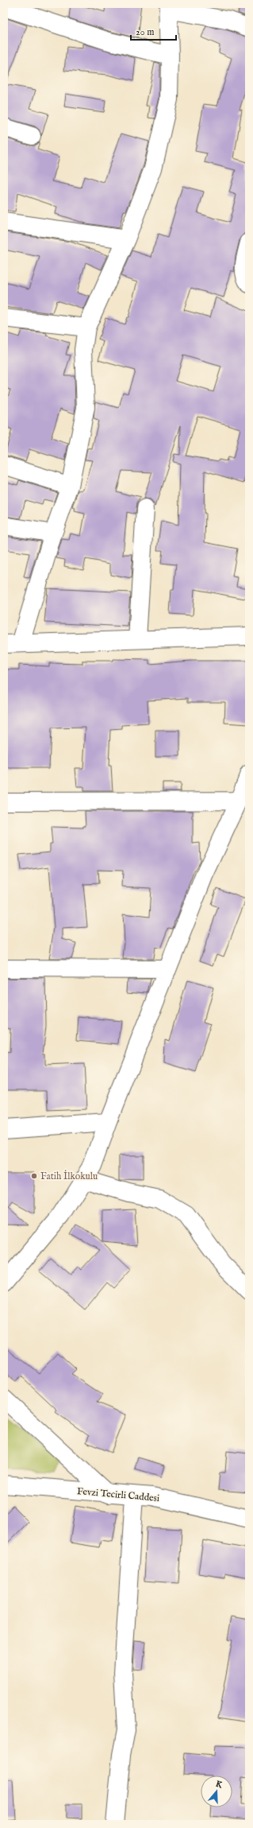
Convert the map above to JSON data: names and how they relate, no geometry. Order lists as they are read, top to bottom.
{
  "streets": {
    "street": ["Fevzi Tecirli Caddesi"]
  },
  "places": ["Fatih İlkokulu"],
  "scale_bar": "20 m",
  "north": "top"
}
